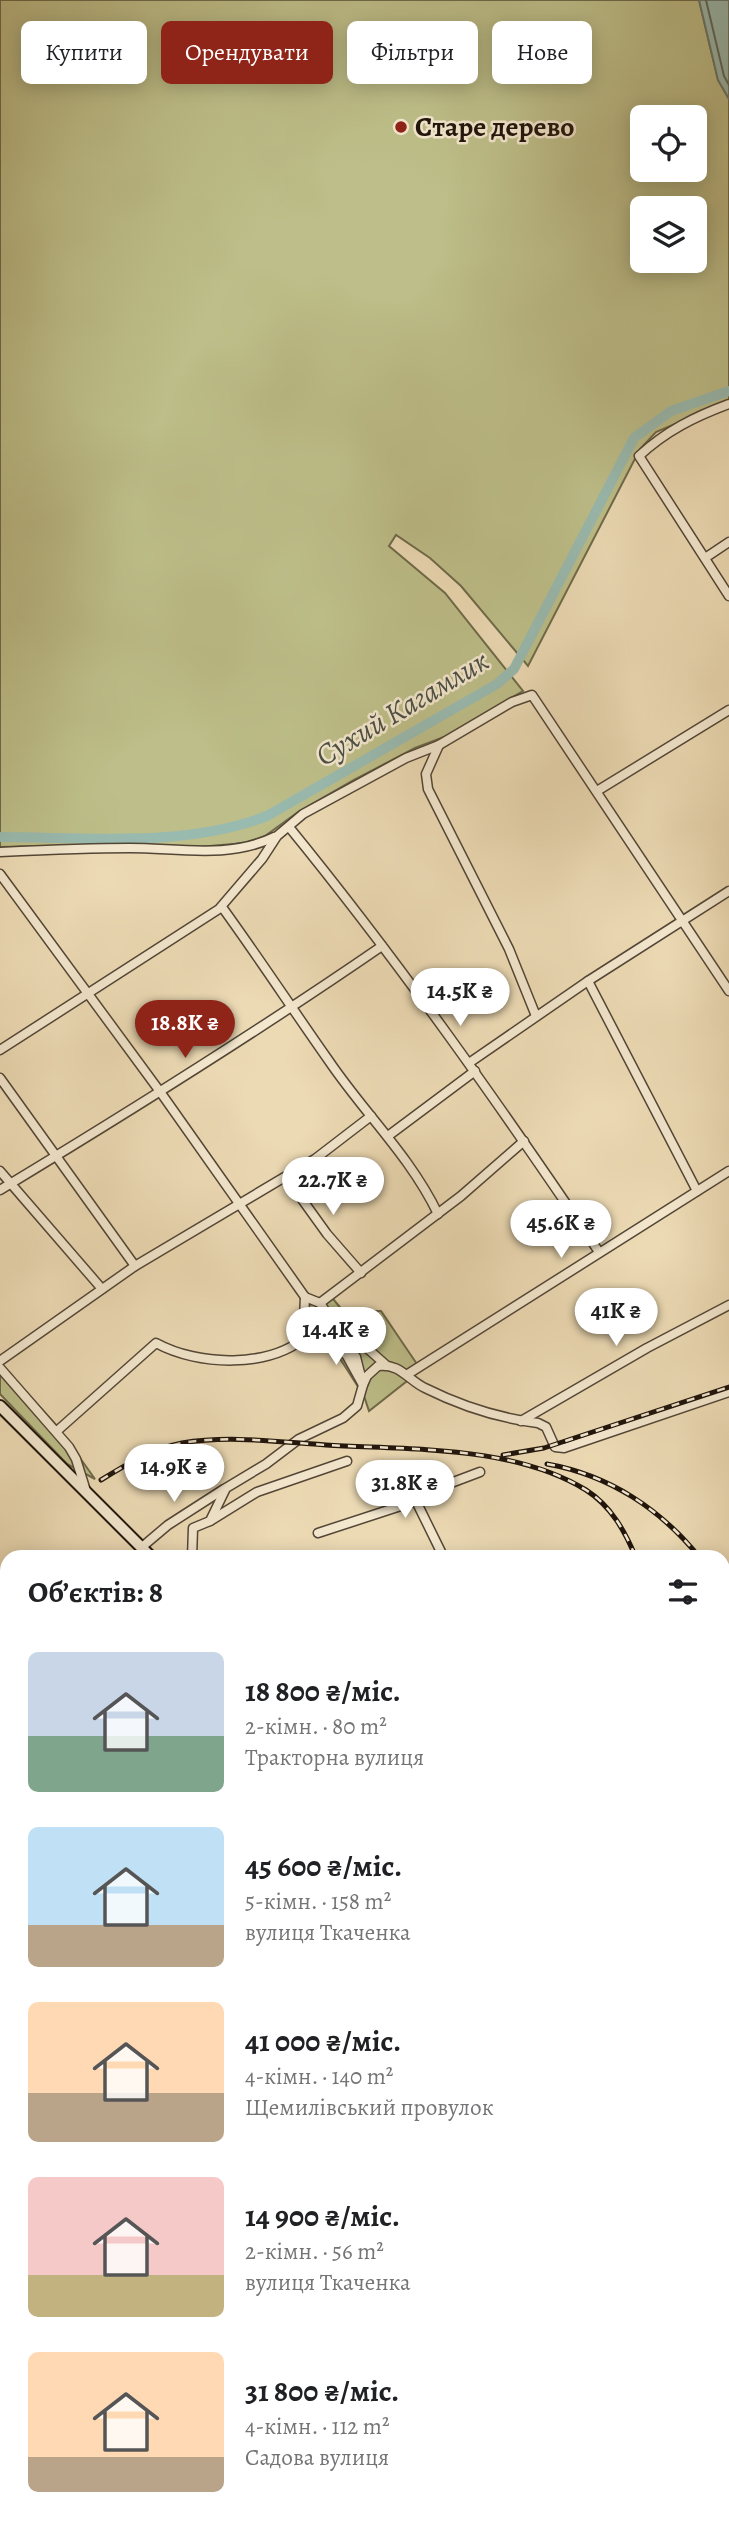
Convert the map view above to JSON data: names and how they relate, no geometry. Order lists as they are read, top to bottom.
{
  "water": ["Сухий Кагамлик"],
  "places": ["Старе дерево"],
  "page": {
    "chip": [
      "Купити",
      "Орендувати",
      "Фільтри",
      "Нове"
    ],
    "price": [
      "14.5K ₴",
      "18.8K ₴",
      "22.7K ₴",
      "45.6K ₴",
      "41K ₴",
      "14.4K ₴",
      "14.9K ₴",
      "31.8K ₴"
    ],
    "heading": "Об’єктів: 8",
    "list": [
      {
        "name": "18 800 ₴/міс.",
        "note": "2-кімн. · 80 m² · Тракторна вулиця"
      },
      {
        "name": "45 600 ₴/міс.",
        "note": "5-кімн. · 158 m² · вулиця Ткаченка"
      },
      {
        "name": "41 000 ₴/міс.",
        "note": "4-кімн. · 140 m² · Щемилівський провулок"
      },
      {
        "name": "14 900 ₴/міс.",
        "note": "2-кімн. · 56 m² · вулиця Ткаченка"
      },
      {
        "name": "31 800 ₴/міс.",
        "note": "4-кімн. · 112 m² · Садова вулиця"
      }
    ]
  }
}
